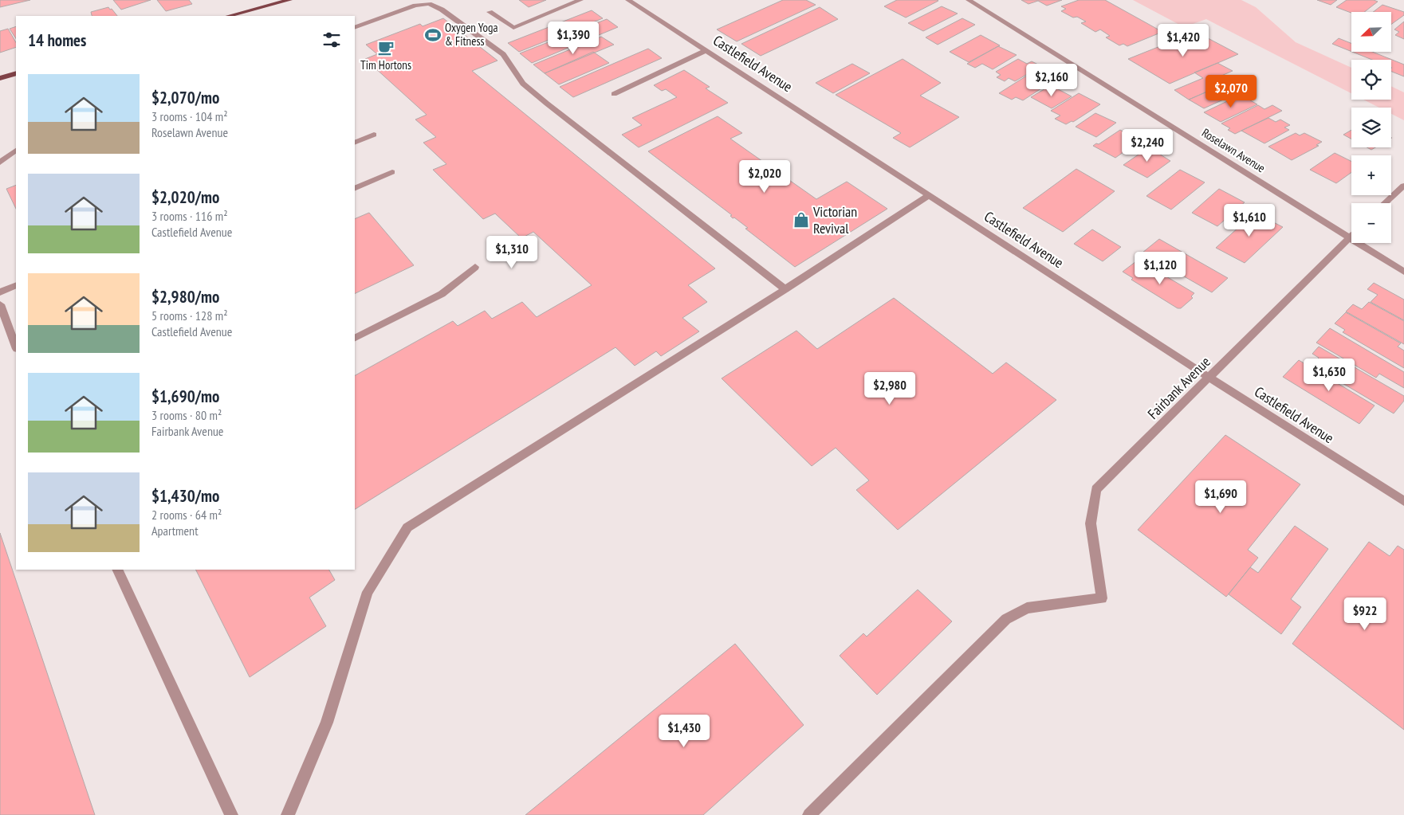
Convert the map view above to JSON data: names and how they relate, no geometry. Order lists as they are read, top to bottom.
{
  "streets": {
    "street": ["Castlefield Avenue", "Roselawn Avenue", "Fairbank Avenue"]
  },
  "crossings": [
    ["Castlefield Avenue", "Fairbank Avenue"],
    ["Roselawn Avenue", "Fairbank Avenue"]
  ],
  "places": {
    "sports": ["Oxygen Yoga & Fitness"],
    "cafe": ["Tim Hortons"],
    "shop": ["Victorian Revival"]
  },
  "north": "bottom left",
  "page": {
    "map_buttons": ["+", "−"],
    "heading": "14 homes",
    "price": [
      "$1,390",
      "$1,420",
      "$2,160",
      "$2,070",
      "$2,240",
      "$2,020",
      "$1,610",
      "$1,310",
      "$1,120",
      "$1,630",
      "$2,980",
      "$1,690",
      "$922",
      "$1,430"
    ],
    "list": [
      {
        "name": "$2,070/mo",
        "note": "3 rooms · 104 m² · Roselawn Avenue"
      },
      {
        "name": "$2,020/mo",
        "note": "3 rooms · 116 m² · Castlefield Avenue"
      },
      {
        "name": "$2,980/mo",
        "note": "5 rooms · 128 m² · Castlefield Avenue"
      },
      {
        "name": "$1,690/mo",
        "note": "3 rooms · 80 m² · Fairbank Avenue"
      },
      {
        "name": "$1,430/mo",
        "note": "2 rooms · 64 m² · Apartment"
      }
    ]
  }
}
